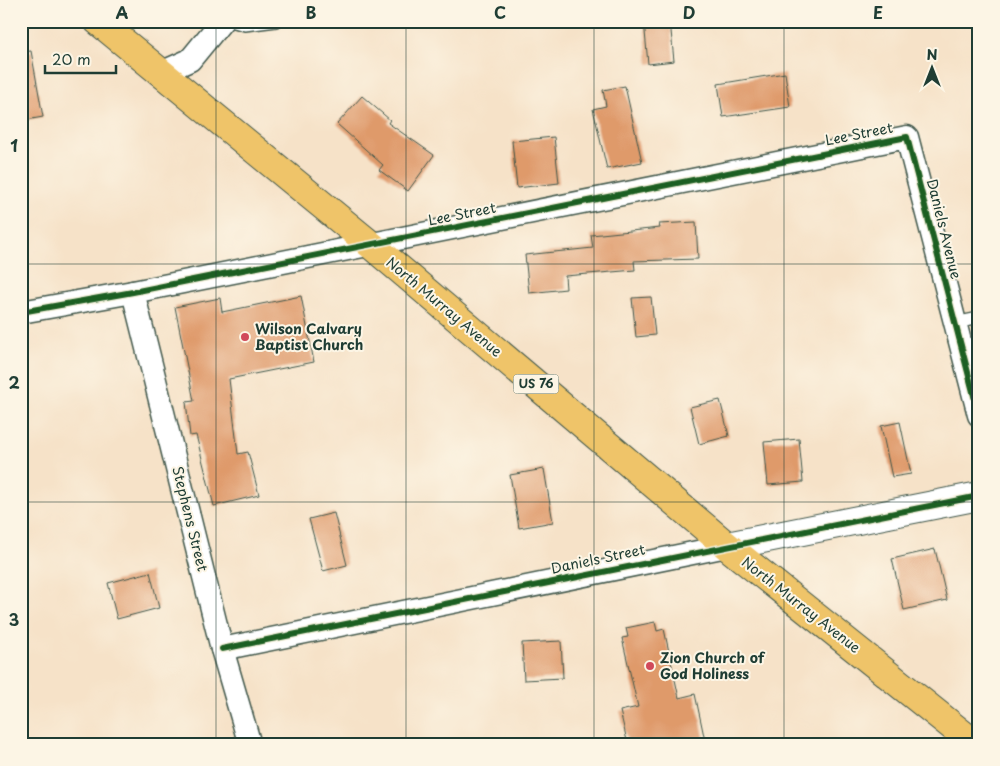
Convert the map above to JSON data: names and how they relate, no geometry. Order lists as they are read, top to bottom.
{
  "streets": {
    "main road": ["North Murray Avenue", "US 76"],
    "street": [
      "Lee Street",
      "Daniels Avenue",
      "Stephens Street",
      "Daniels Street"
    ]
  },
  "crossings": [
    ["Lee Street", "Daniels Avenue"],
    ["Lee Street", "North Murray Avenue"],
    ["Lee Street", "Stephens Street"],
    ["North Murray Avenue", "Daniels Street"],
    ["Stephens Street", "Daniels Street"]
  ],
  "places": ["Wilson Calvary Baptist Church", "Zion Church of God Holiness"],
  "scale_bar": "20 m",
  "north": "top",
  "grid": {
    "columns": [
      "A",
      "B",
      "C",
      "D",
      "E"
    ],
    "rows": ["1", "2", "3"]
  }
}
